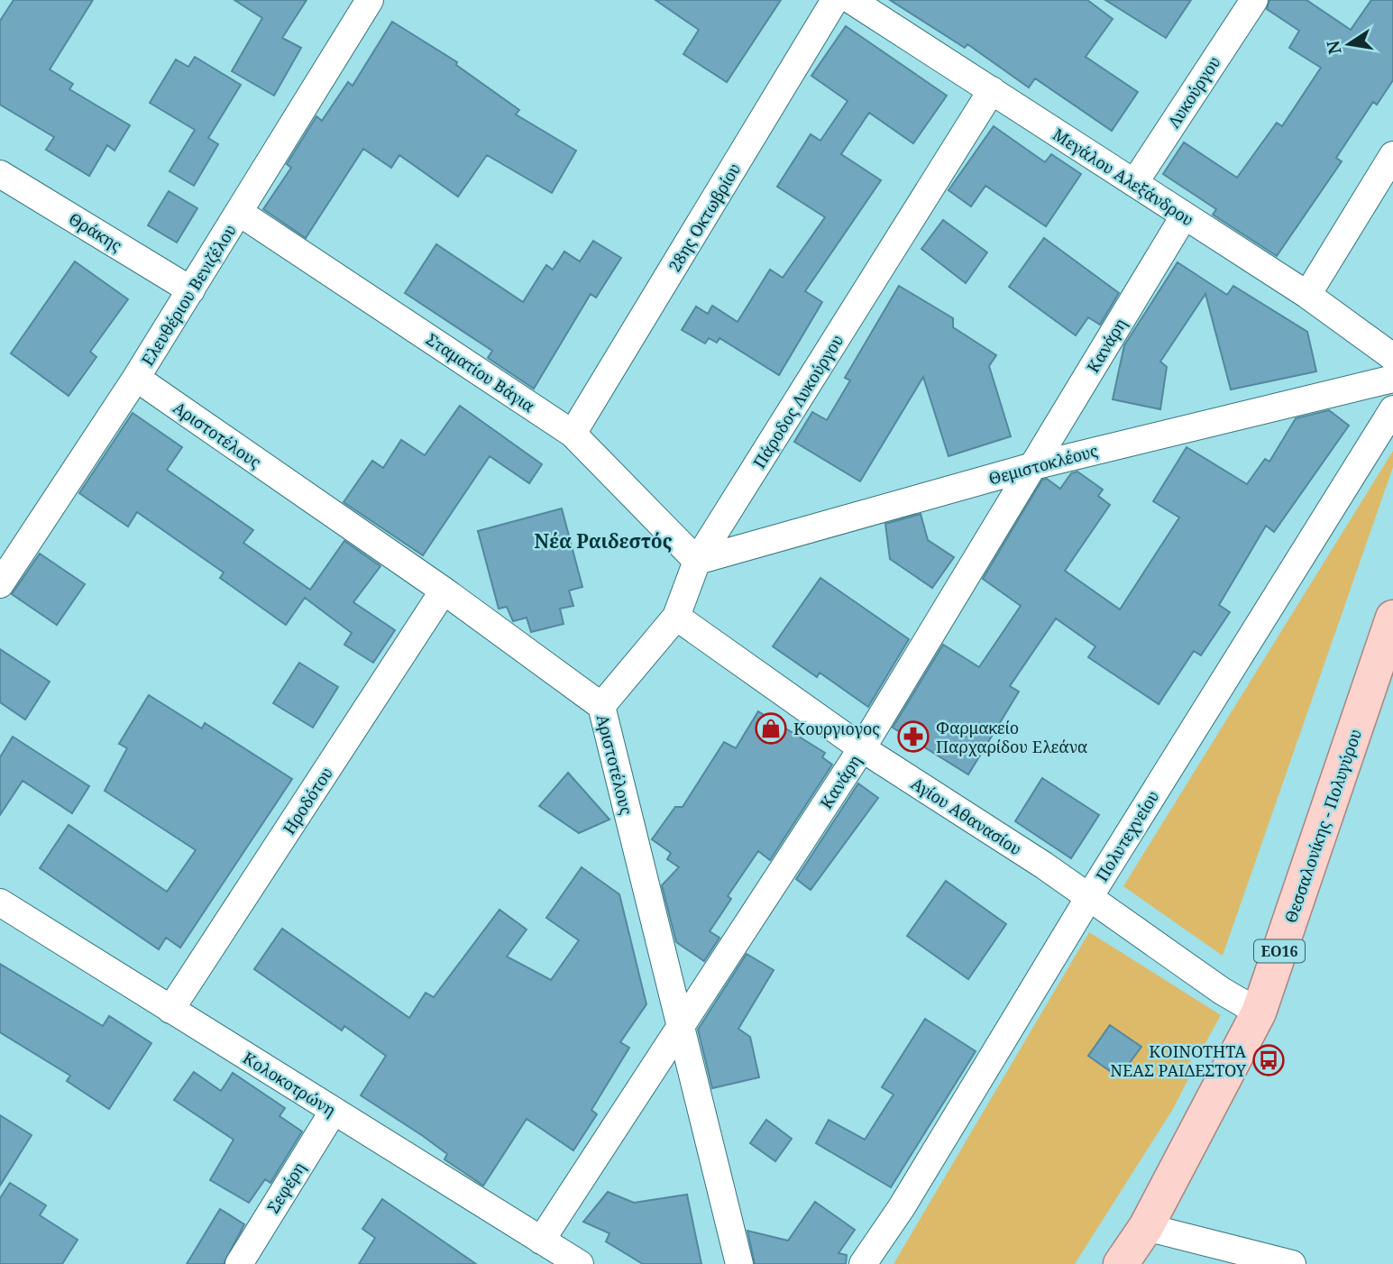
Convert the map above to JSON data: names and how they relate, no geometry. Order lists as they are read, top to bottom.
{
  "streets": {
    "main road": ["Θεσσαλονίκης - Πολυγύρου", "ΕΟ16"],
    "street": [
      "Λυκούργου",
      "Μεγάλου Αλεξάνδρου",
      "28ης Οκτωβρίου",
      "Θράκης",
      "Ελευθέριου Βενιζέλου",
      "Κανάρη",
      "Σταματίου Βάγια",
      "Πάροδος Λυκούργου",
      "Αριστοτέλους",
      "Θεμιστοκλέους",
      "Ηροδότου",
      "Αγίου Αθανασίου",
      "Πολυτεχνείου",
      "Κολοκοτρώνη",
      "Σεφέρη"
    ]
  },
  "crossings": [
    ["Λυκούργου", "Μεγάλου Αλεξάνδρου"],
    ["Μεγάλου Αλεξάνδρου", "Κανάρη"],
    ["Μεγάλου Αλεξάνδρου", "Πάροδος Λυκούργου"],
    ["28ης Οκτωβρίου", "Σταματίου Βάγια"],
    ["Θράκης", "Ελευθέριου Βενιζέλου"],
    ["Ελευθέριου Βενιζέλου", "Σταματίου Βάγια"],
    ["Ελευθέριου Βενιζέλου", "Αριστοτέλους"],
    ["Κανάρη", "Αριστοτέλους"],
    ["Κανάρη", "Θεμιστοκλέους"],
    ["Κανάρη", "Αγίου Αθανασίου"],
    ["Κανάρη", "Κολοκοτρώνη"],
    ["Σταματίου Βάγια", "Πάροδος Λυκούργου"],
    ["Σταματίου Βάγια", "Θεμιστοκλέους"],
    ["Πάροδος Λυκούργου", "Αριστοτέλους"],
    ["Πάροδος Λυκούργου", "Θεμιστοκλέους"],
    ["Πάροδος Λυκούργου", "Αγίου Αθανασίου"],
    ["Αριστοτέλους", "Ηροδότου"],
    ["Ηροδότου", "Κολοκοτρώνη"],
    ["Αγίου Αθανασίου", "Θεσσαλονίκης - Πολυγύρου"],
    ["Αγίου Αθανασίου", "Πολυτεχνείου"],
    ["Κολοκοτρώνη", "Σεφέρη"]
  ],
  "districts": ["Νέα Ραιδεστός"],
  "places": {
    "shop": ["Κουργιογος"],
    "pharmacy": ["Φαρμακείο Παρχαρίδου Ελεάνα"],
    "bus stop": ["ΚΟΙΝΟΤΗΤΑ ΝΕΑΣ ΡΑΙΔΕΣΤΟΥ"]
  },
  "north": "left"
}
